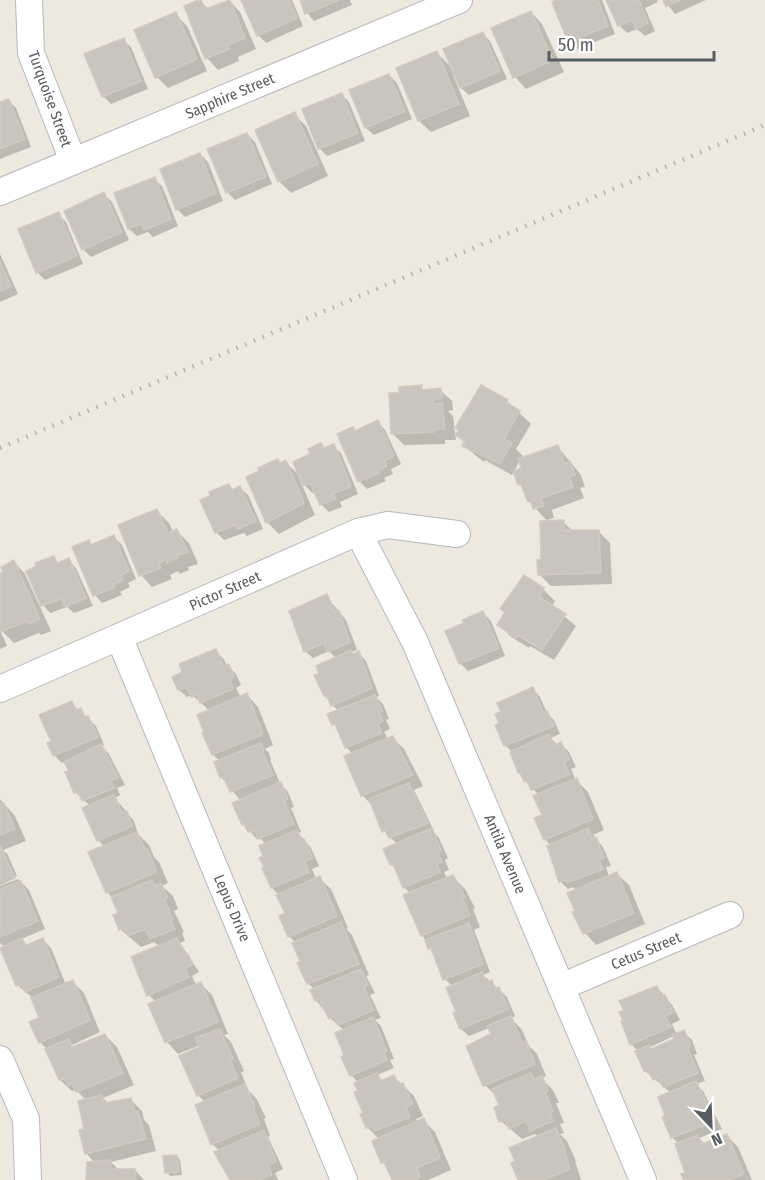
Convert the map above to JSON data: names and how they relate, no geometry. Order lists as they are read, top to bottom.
{
  "streets": {
    "street": [
      "Sapphire Street",
      "Turquoise Street",
      "Pictor Street",
      "Antila Avenue",
      "Lepus Drive",
      "Cetus Street"
    ]
  },
  "crossings": [
    ["Sapphire Street", "Turquoise Street"],
    ["Pictor Street", "Antila Avenue"],
    ["Pictor Street", "Lepus Drive"],
    ["Antila Avenue", "Cetus Street"]
  ],
  "scale_bar": "50 m",
  "north": "bottom right"
}
